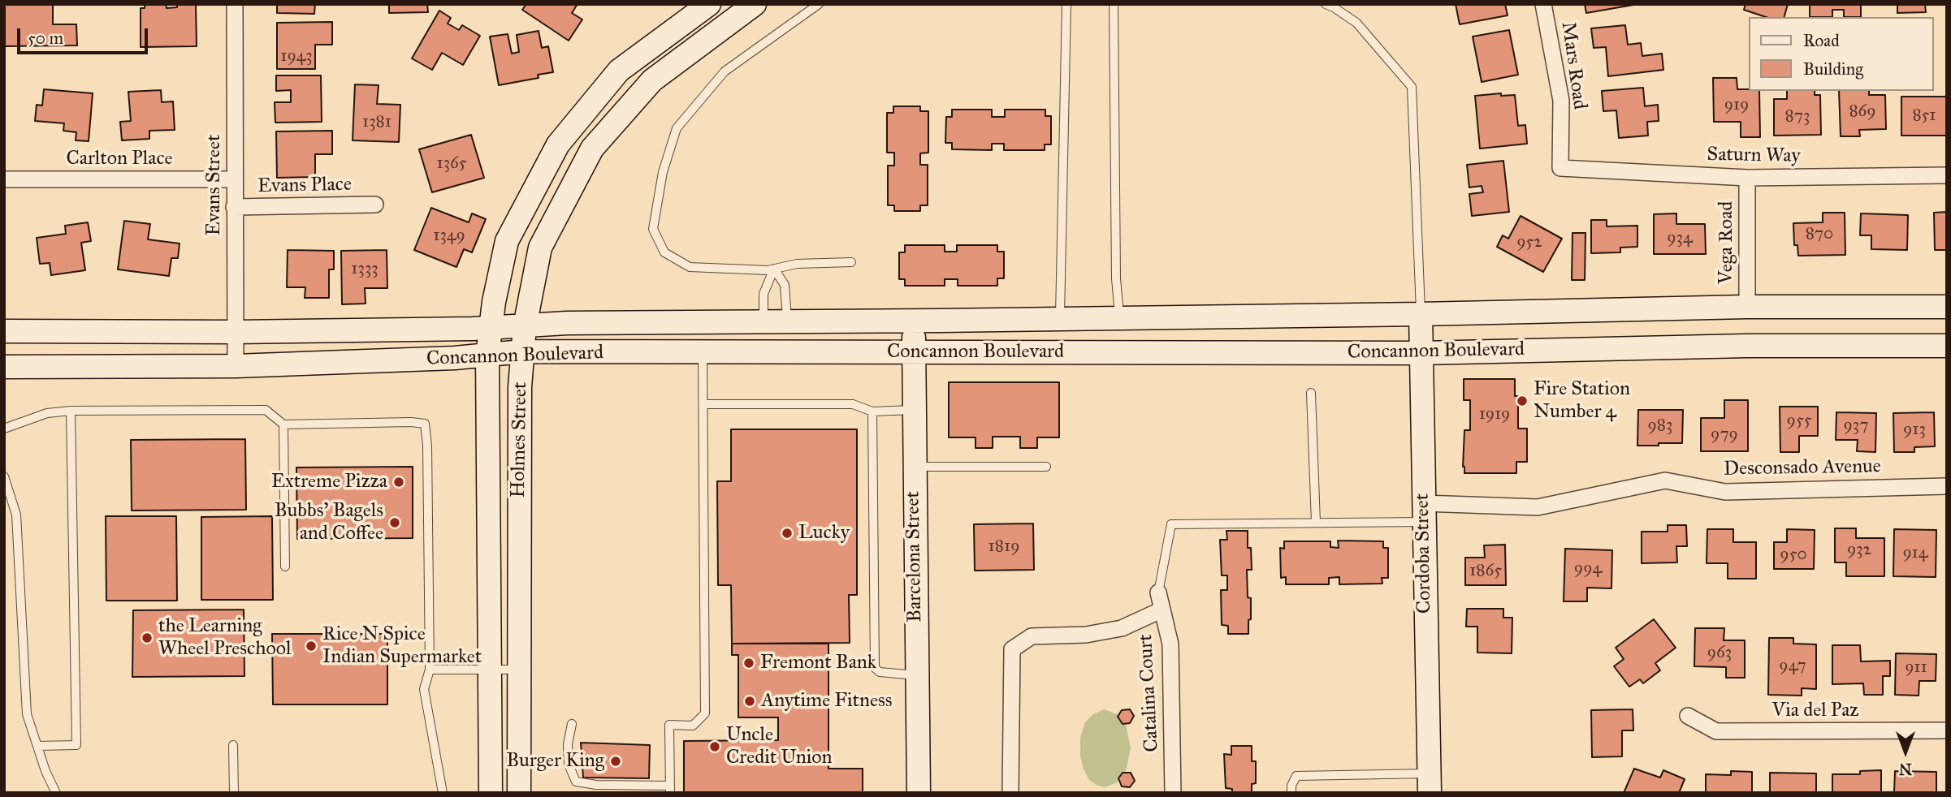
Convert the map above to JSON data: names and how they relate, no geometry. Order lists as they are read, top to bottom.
{
  "streets": {
    "main road": [
      "Concannon Boulevard",
      "Holmes Street",
      "Cordoba Street",
      "Barcelona Street"
    ],
    "street": [
      "Mars Road",
      "Saturn Way",
      "Carlton Place",
      "Evans Street",
      "Evans Place",
      "Vega Road",
      "Desconsado Avenue",
      "Catalina Court",
      "Via del Paz"
    ]
  },
  "crossings": [
    ["Mars Road", "Saturn Way"],
    ["Saturn Way", "Vega Road"],
    ["Carlton Place", "Evans Street"],
    ["Evans Street", "Evans Place"],
    ["Evans Street", "Concannon Boulevard"],
    ["Vega Road", "Concannon Boulevard"],
    ["Concannon Boulevard", "Holmes Street"],
    ["Concannon Boulevard", "Cordoba Street"],
    ["Concannon Boulevard", "Barcelona Street"],
    ["Desconsado Avenue", "Cordoba Street"]
  ],
  "places": [
    "Fire Station Number 4",
    "Extreme Pizza",
    "Bubbs' Bagels and Coffee",
    "Lucky",
    "the Learning Wheel Preschool",
    "Rice N Spice Indian Supermarket",
    "Fremont Bank",
    "Anytime Fitness",
    "Uncle Credit Union",
    "Burger King"
  ],
  "house_numbers": [
    "1943",
    "919",
    "869",
    "851",
    "873",
    "1381",
    "1365",
    "870",
    "1349",
    "934",
    "952",
    "1333",
    "1919",
    "955",
    "983",
    "937",
    "913",
    "979",
    "1819",
    "932",
    "914",
    "950",
    "994",
    "1865",
    "963",
    "947",
    "911"
  ],
  "legend": ["Road", "Building"],
  "scale_bar": "50 m",
  "north": "bottom"
}
